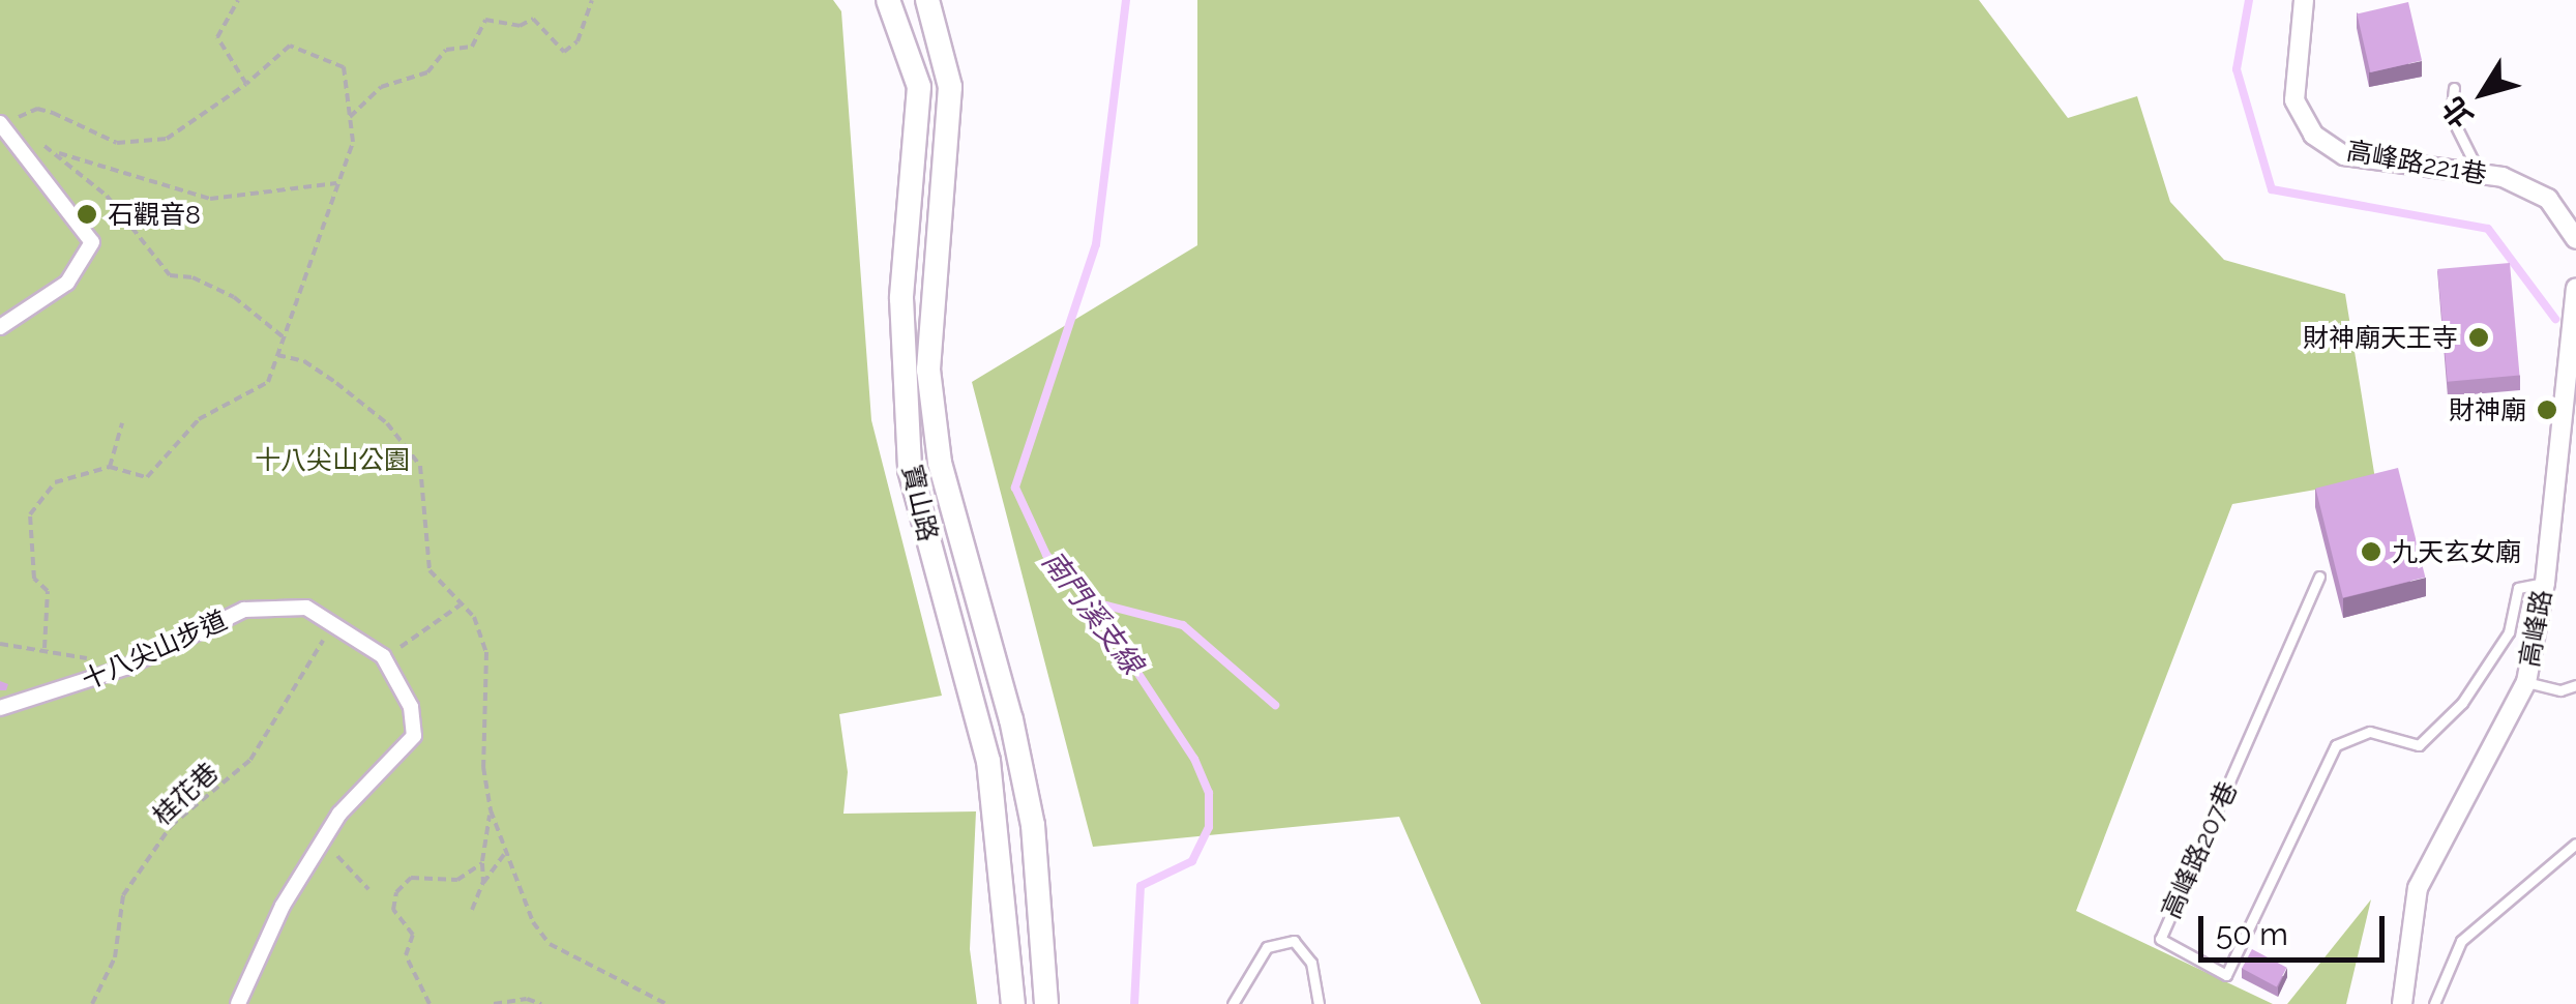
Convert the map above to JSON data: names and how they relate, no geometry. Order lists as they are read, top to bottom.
{
  "streets": {
    "street": [
      "高峰路221巷",
      "寶山路",
      "高峰路",
      "十八尖山步道"
    ],
    "lane": ["高峰路207巷"],
    "path": ["桂花巷"]
  },
  "crossings": [
    ["高峰路", "高峰路207巷"],
    ["十八尖山步道", "桂花巷"]
  ],
  "water": ["南門溪支線"],
  "parks": ["十八尖山公園"],
  "places": [
    "石觀音8",
    "財神廟天王寺",
    "財神廟",
    "九天玄女廟"
  ],
  "scale_bar": "50 m",
  "north": "bottom left"
}
